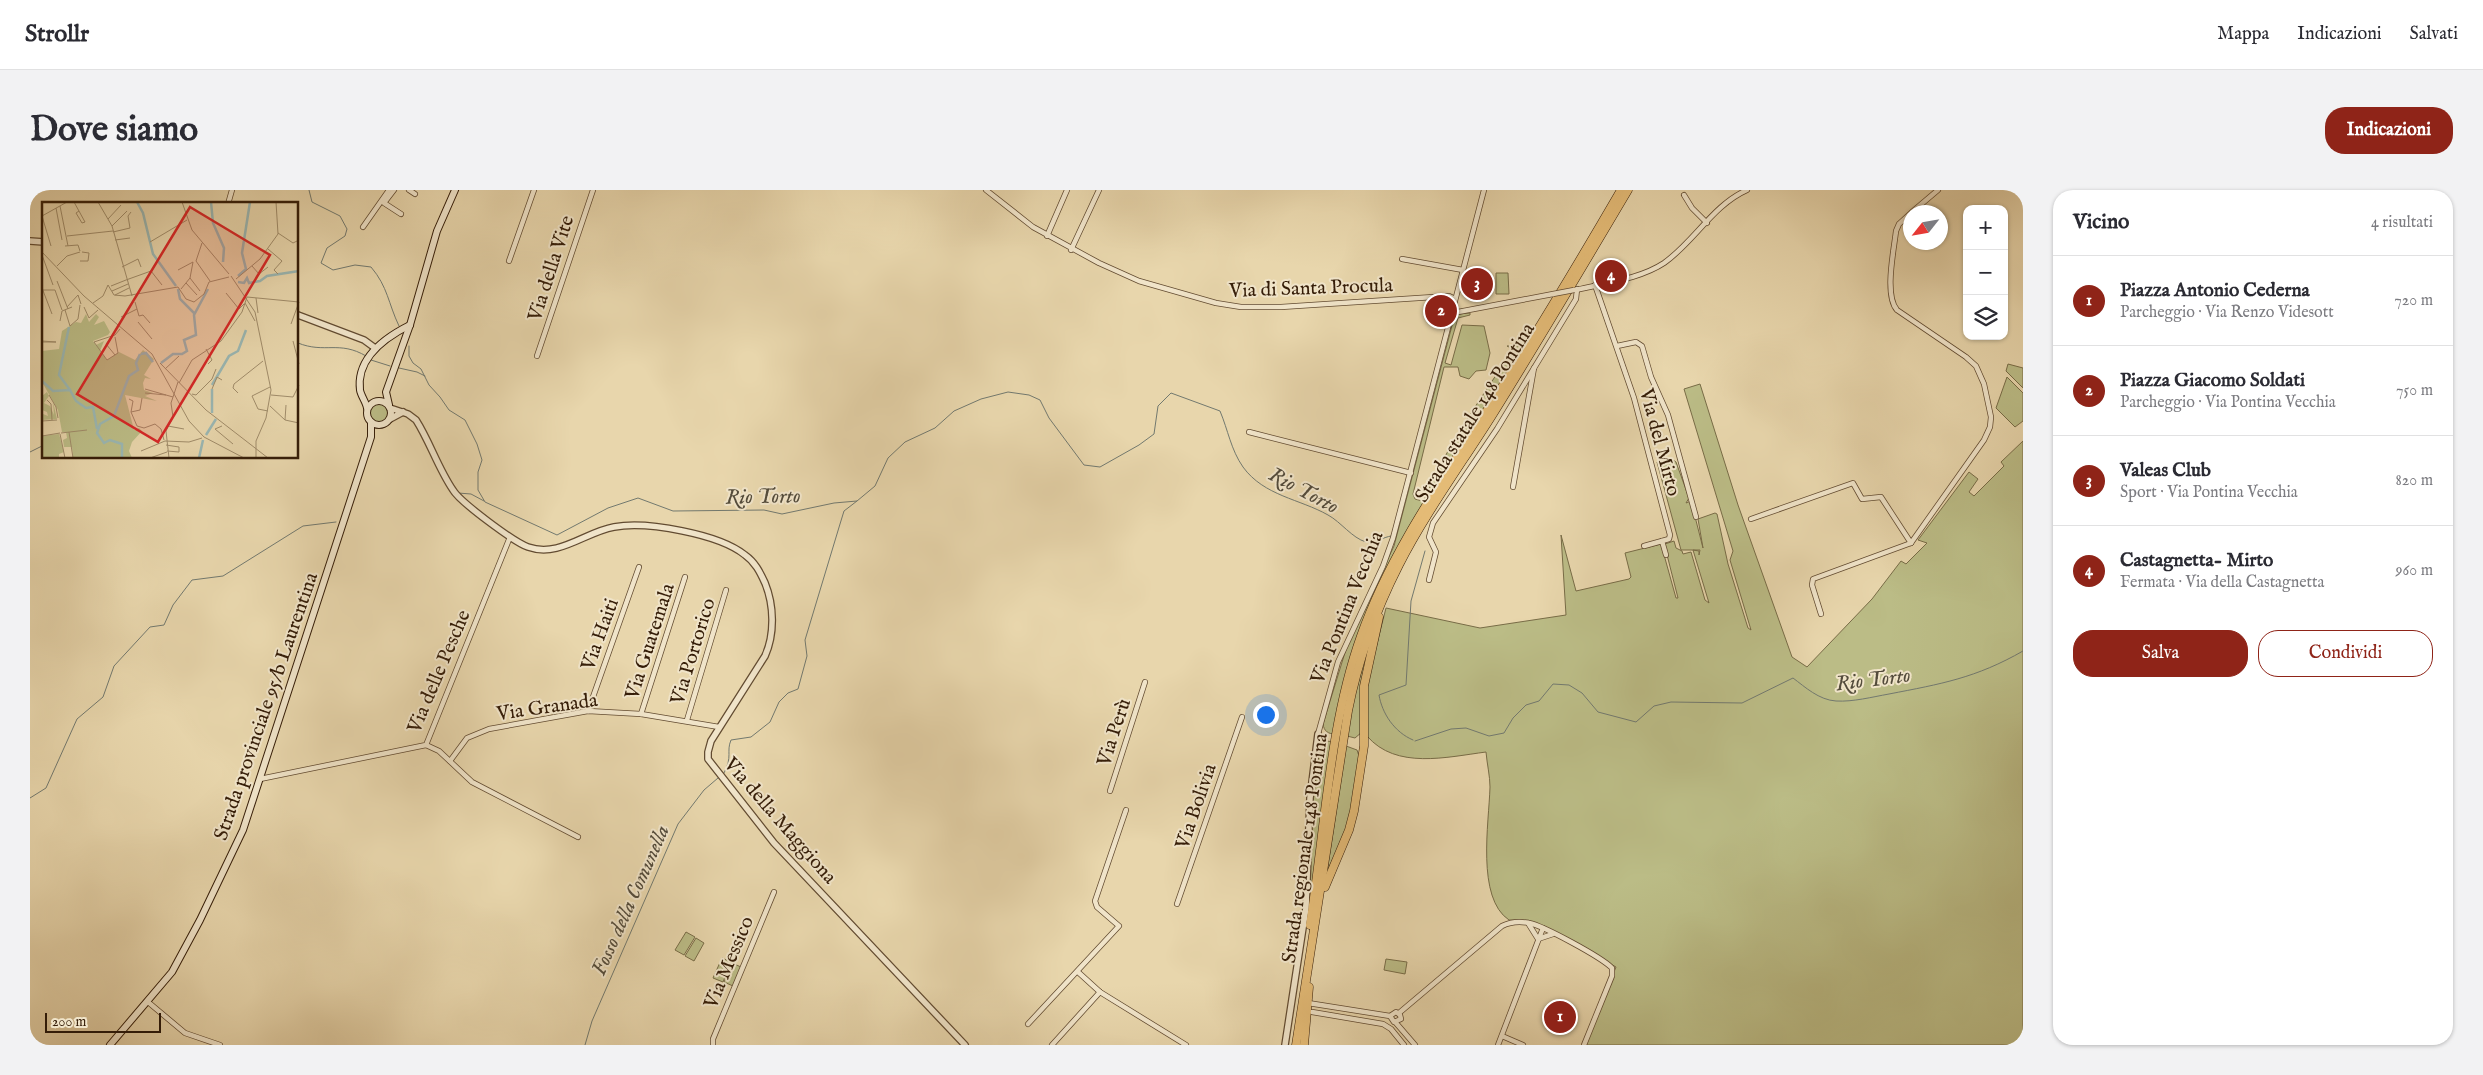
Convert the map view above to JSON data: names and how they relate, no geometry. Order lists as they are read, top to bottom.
{
  "streets": {
    "highway": ["Strada statale 148 Pontina", "Strada regionale 148 Pontina"],
    "main road": ["Strada provinciale 95/b Laurentina"],
    "street": [
      "Via della Vite",
      "Via di Santa Procula",
      "Via del Mirto",
      "Via Pontina Vecchia",
      "Via Haiti",
      "Via Guatemala",
      "Via Portorico",
      "Via delle Pesche",
      "Via Granada",
      "Via Perù",
      "Via Bolivia",
      "Via della Maggiona",
      "Via Messico"
    ]
  },
  "crossings": [
    ["Via di Santa Procula", "Via Pontina Vecchia"],
    ["Strada statale 148 Pontina", "Strada regionale 148 Pontina"],
    ["Via Haiti", "Via Granada"],
    ["Via Guatemala", "Via Granada"],
    ["Via Portorico", "Via Granada"],
    ["Via delle Pesche", "Strada provinciale 95/b Laurentina"],
    ["Via delle Pesche", "Via della Maggiona"],
    ["Strada provinciale 95/b Laurentina", "Via della Maggiona"],
    ["Via Granada", "Via della Maggiona"]
  ],
  "water": ["Rio Torto", "Fosso della Comunella"],
  "scale_bar": "200 m",
  "north": "bottom left",
  "page": {
    "header": "Strollr",
    "nav": ["Mappa", "Indicazioni", "Salvati"],
    "buttons": [
      "Indicazioni",
      ["Salva", "Condividi"]
    ],
    "title": "Dove siamo",
    "heading": ["Vicino", "4 risultati"],
    "map_buttons": ["+", "−"],
    "list": [
      {
        "mark": "1",
        "name": "Piazza Antonio Cederna",
        "note": "Parcheggio · Via Renzo Videsott",
        "value": "720 m"
      },
      {
        "mark": "2",
        "name": "Piazza Giacomo Soldati",
        "note": "Parcheggio · Via Pontina Vecchia",
        "value": "750 m"
      },
      {
        "mark": "3",
        "name": "Valeas Club",
        "note": "Sport · Via Pontina Vecchia",
        "value": "820 m"
      },
      {
        "mark": "4",
        "name": "Castagnetta- Mirto",
        "note": "Fermata · Via della Castagnetta",
        "value": "960 m"
      }
    ],
    "pins": [
      "4",
      "3",
      "2",
      "1"
    ],
    "scale": "200 m"
  }
}
